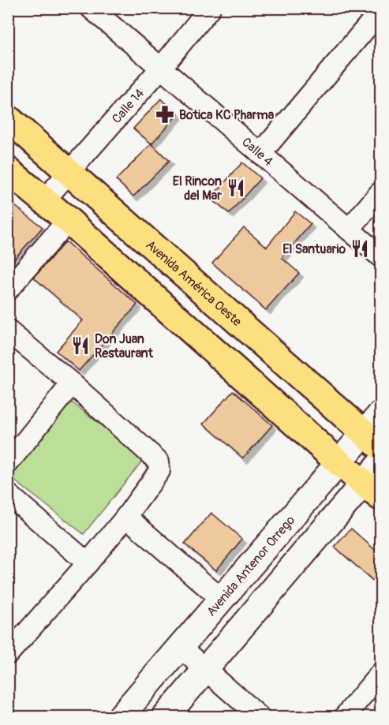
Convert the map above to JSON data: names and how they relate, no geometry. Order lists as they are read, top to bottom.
{
  "streets": {
    "main road": ["Avenida América Oeste"],
    "street": ["Calle 14", "Calle 4", "Avenida Antenor Orrego"]
  },
  "crossings": [
    ["Calle 14", "Calle 4"],
    ["Calle 14", "Avenida América Oeste"],
    ["Avenida América Oeste", "Avenida Antenor Orrego"]
  ],
  "places": {
    "pharmacy": ["Botica KC Pharma"],
    "restaurant": ["El Rincon del Mar", "El Santuario", "Don Juan Restaurant"]
  }
}
